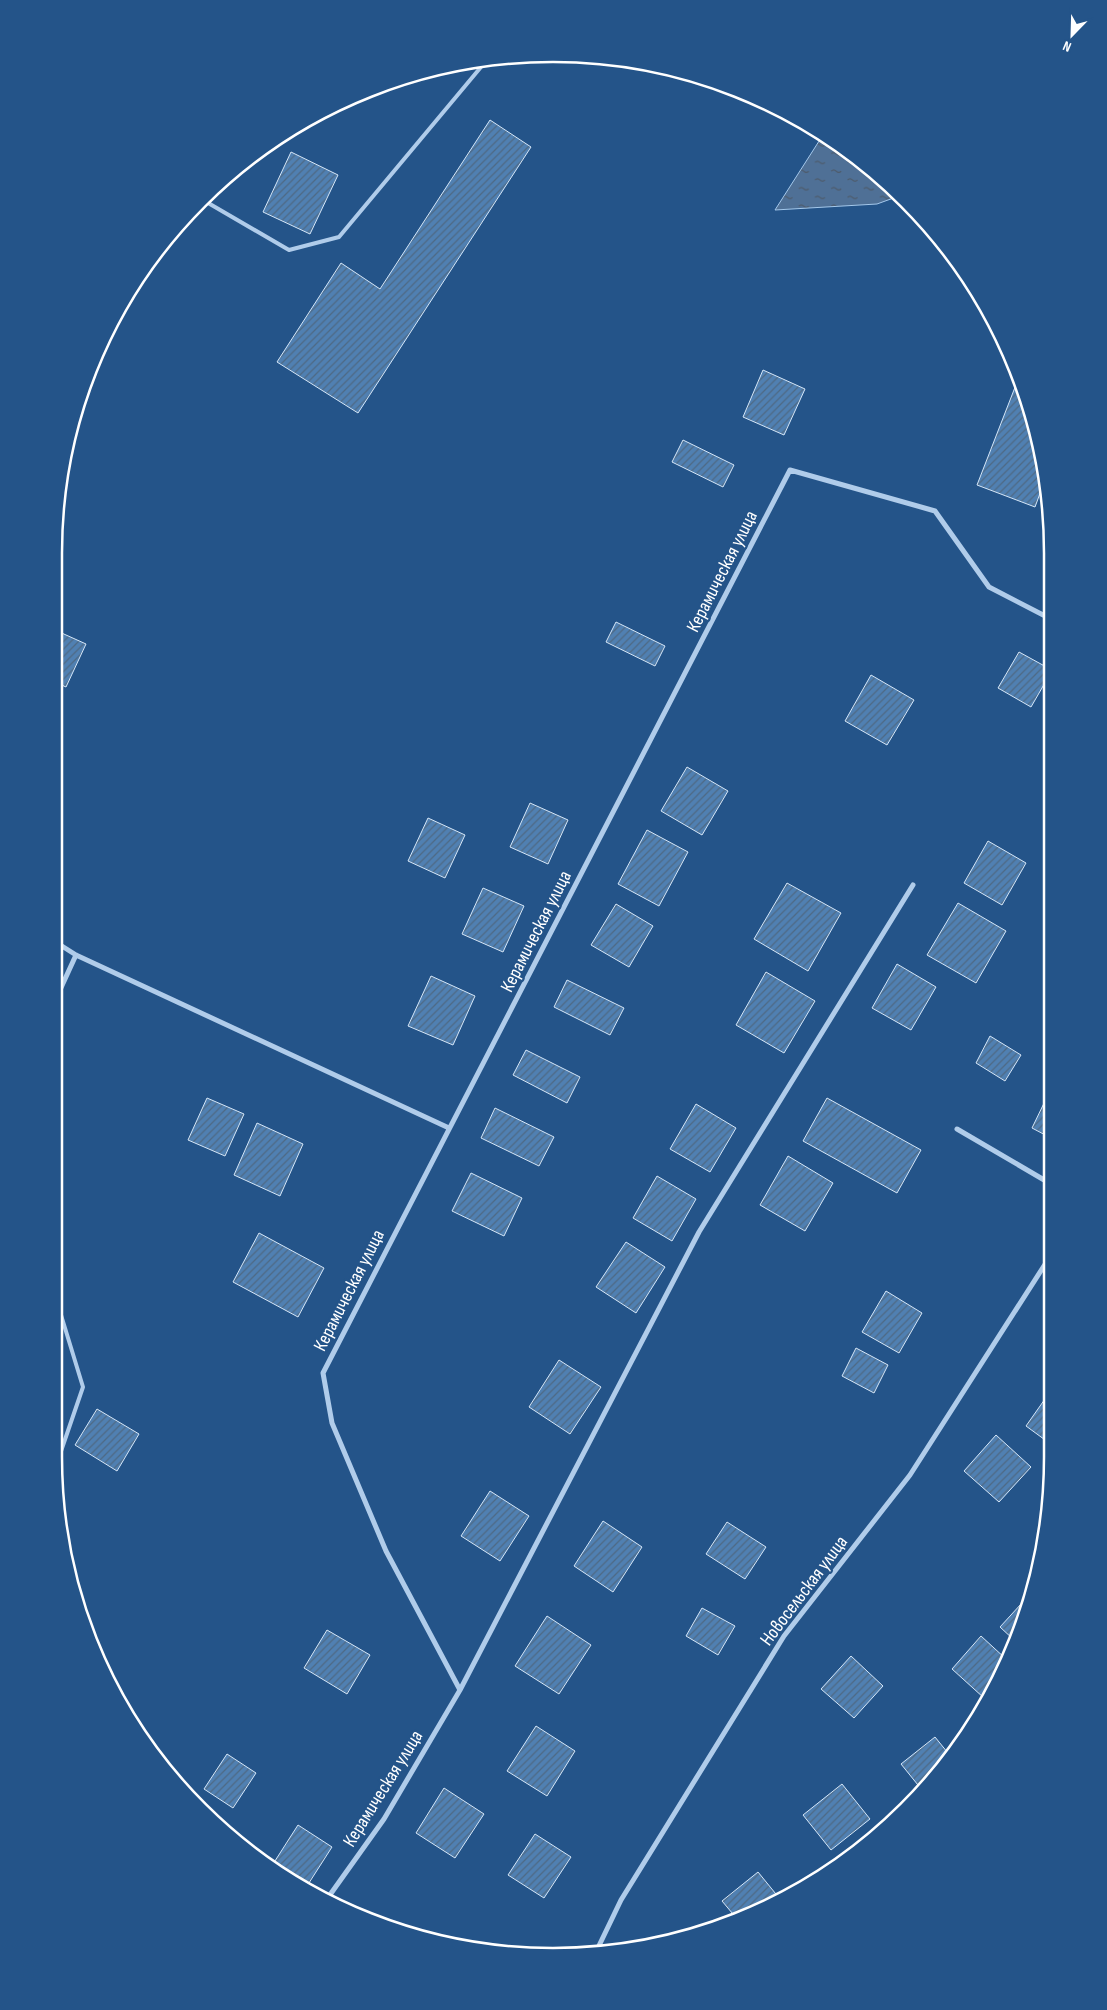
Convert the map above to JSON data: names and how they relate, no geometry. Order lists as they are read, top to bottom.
{
  "streets": {
    "street": ["Керамическая улица", "Новосельская улица"]
  },
  "north": "bottom left"
}
